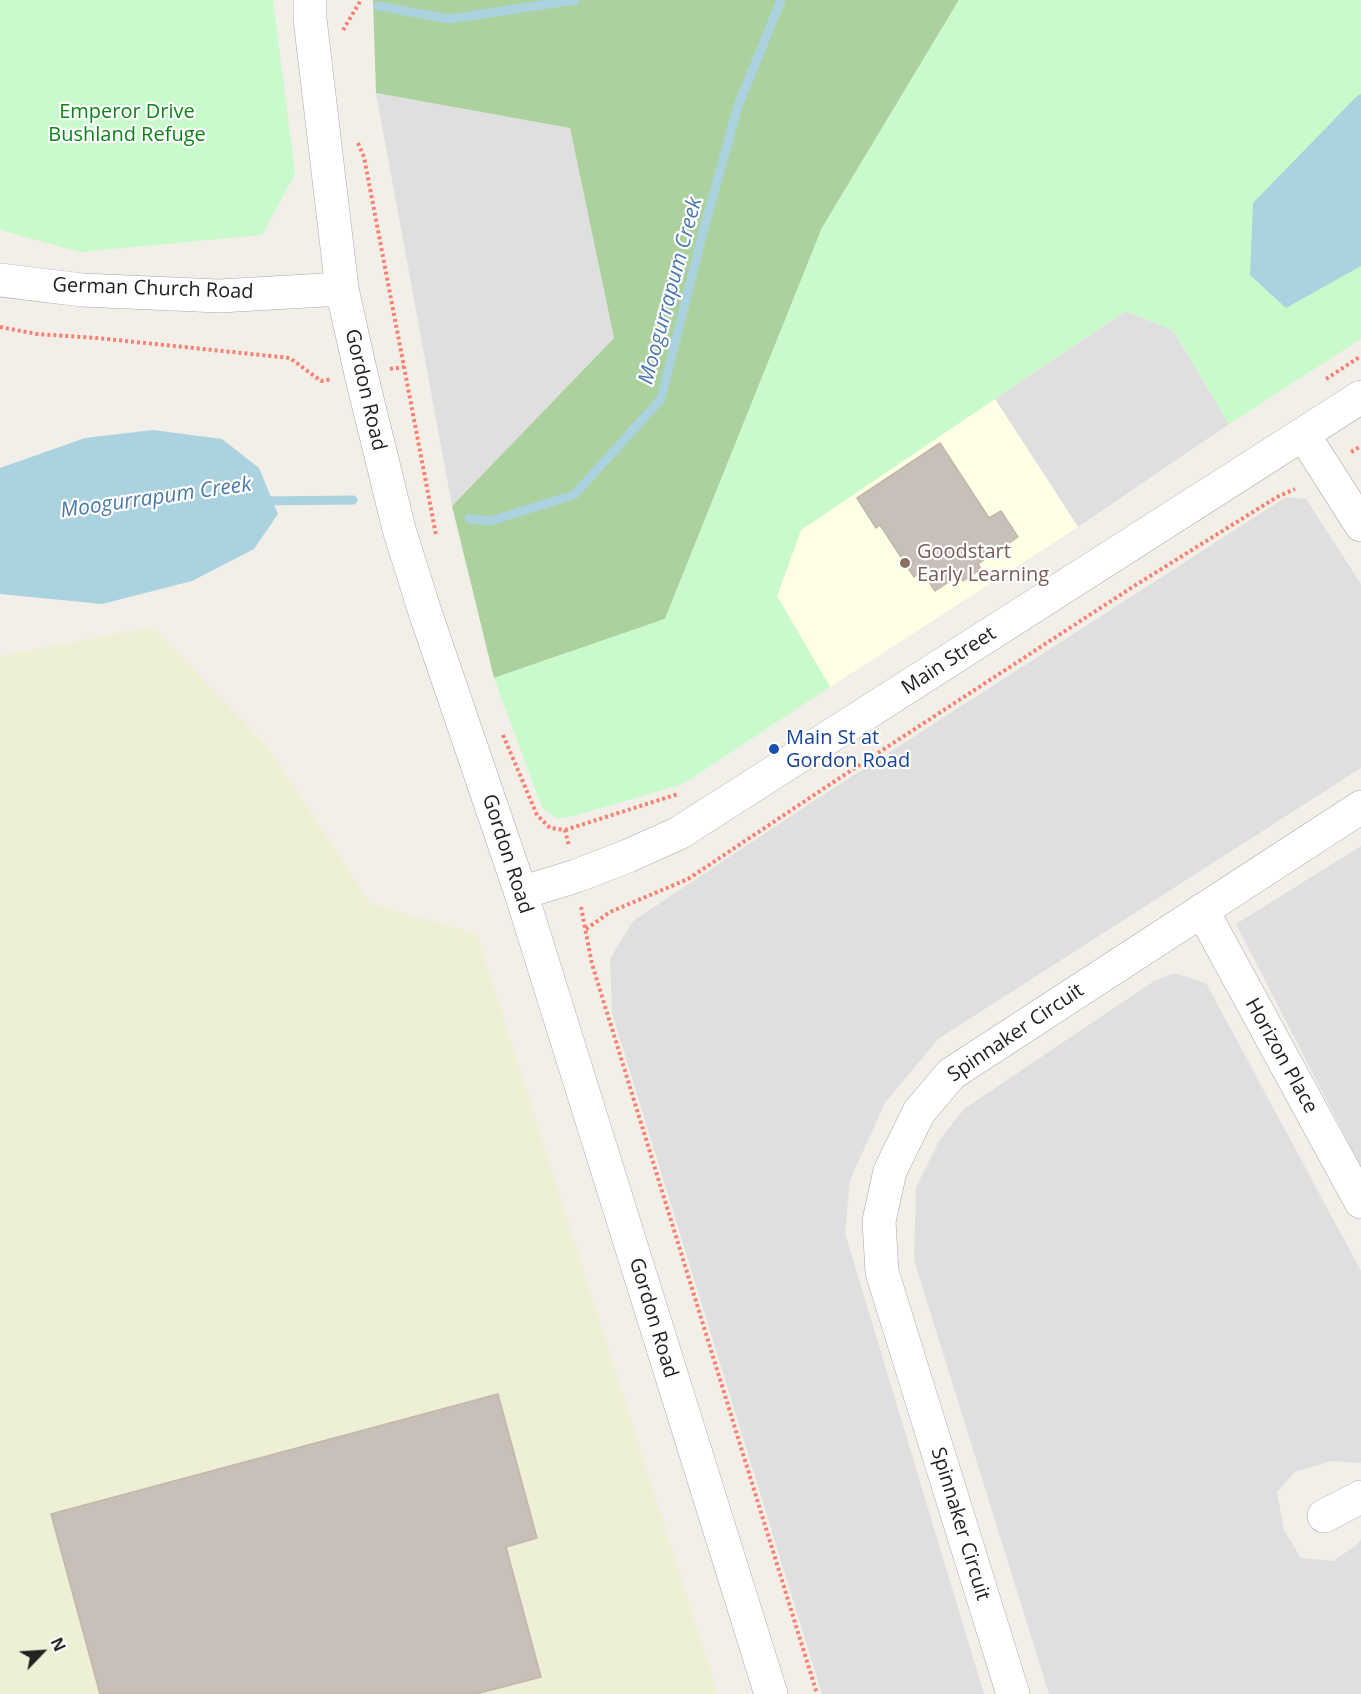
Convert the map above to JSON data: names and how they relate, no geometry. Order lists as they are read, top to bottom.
{
  "streets": {
    "street": [
      "German Church Road",
      "Gordon Road",
      "Main Street",
      "Spinnaker Circuit",
      "Horizon Place"
    ]
  },
  "crossings": [
    ["German Church Road", "Gordon Road"],
    ["Gordon Road", "Main Street"],
    ["Spinnaker Circuit", "Horizon Place"]
  ],
  "water": ["Moogurrapum Creek"],
  "parks": ["Emperor Drive Bushland Refuge"],
  "places": ["Goodstart Early Learning", "Main St at Gordon Road"],
  "north": "top right"
}
